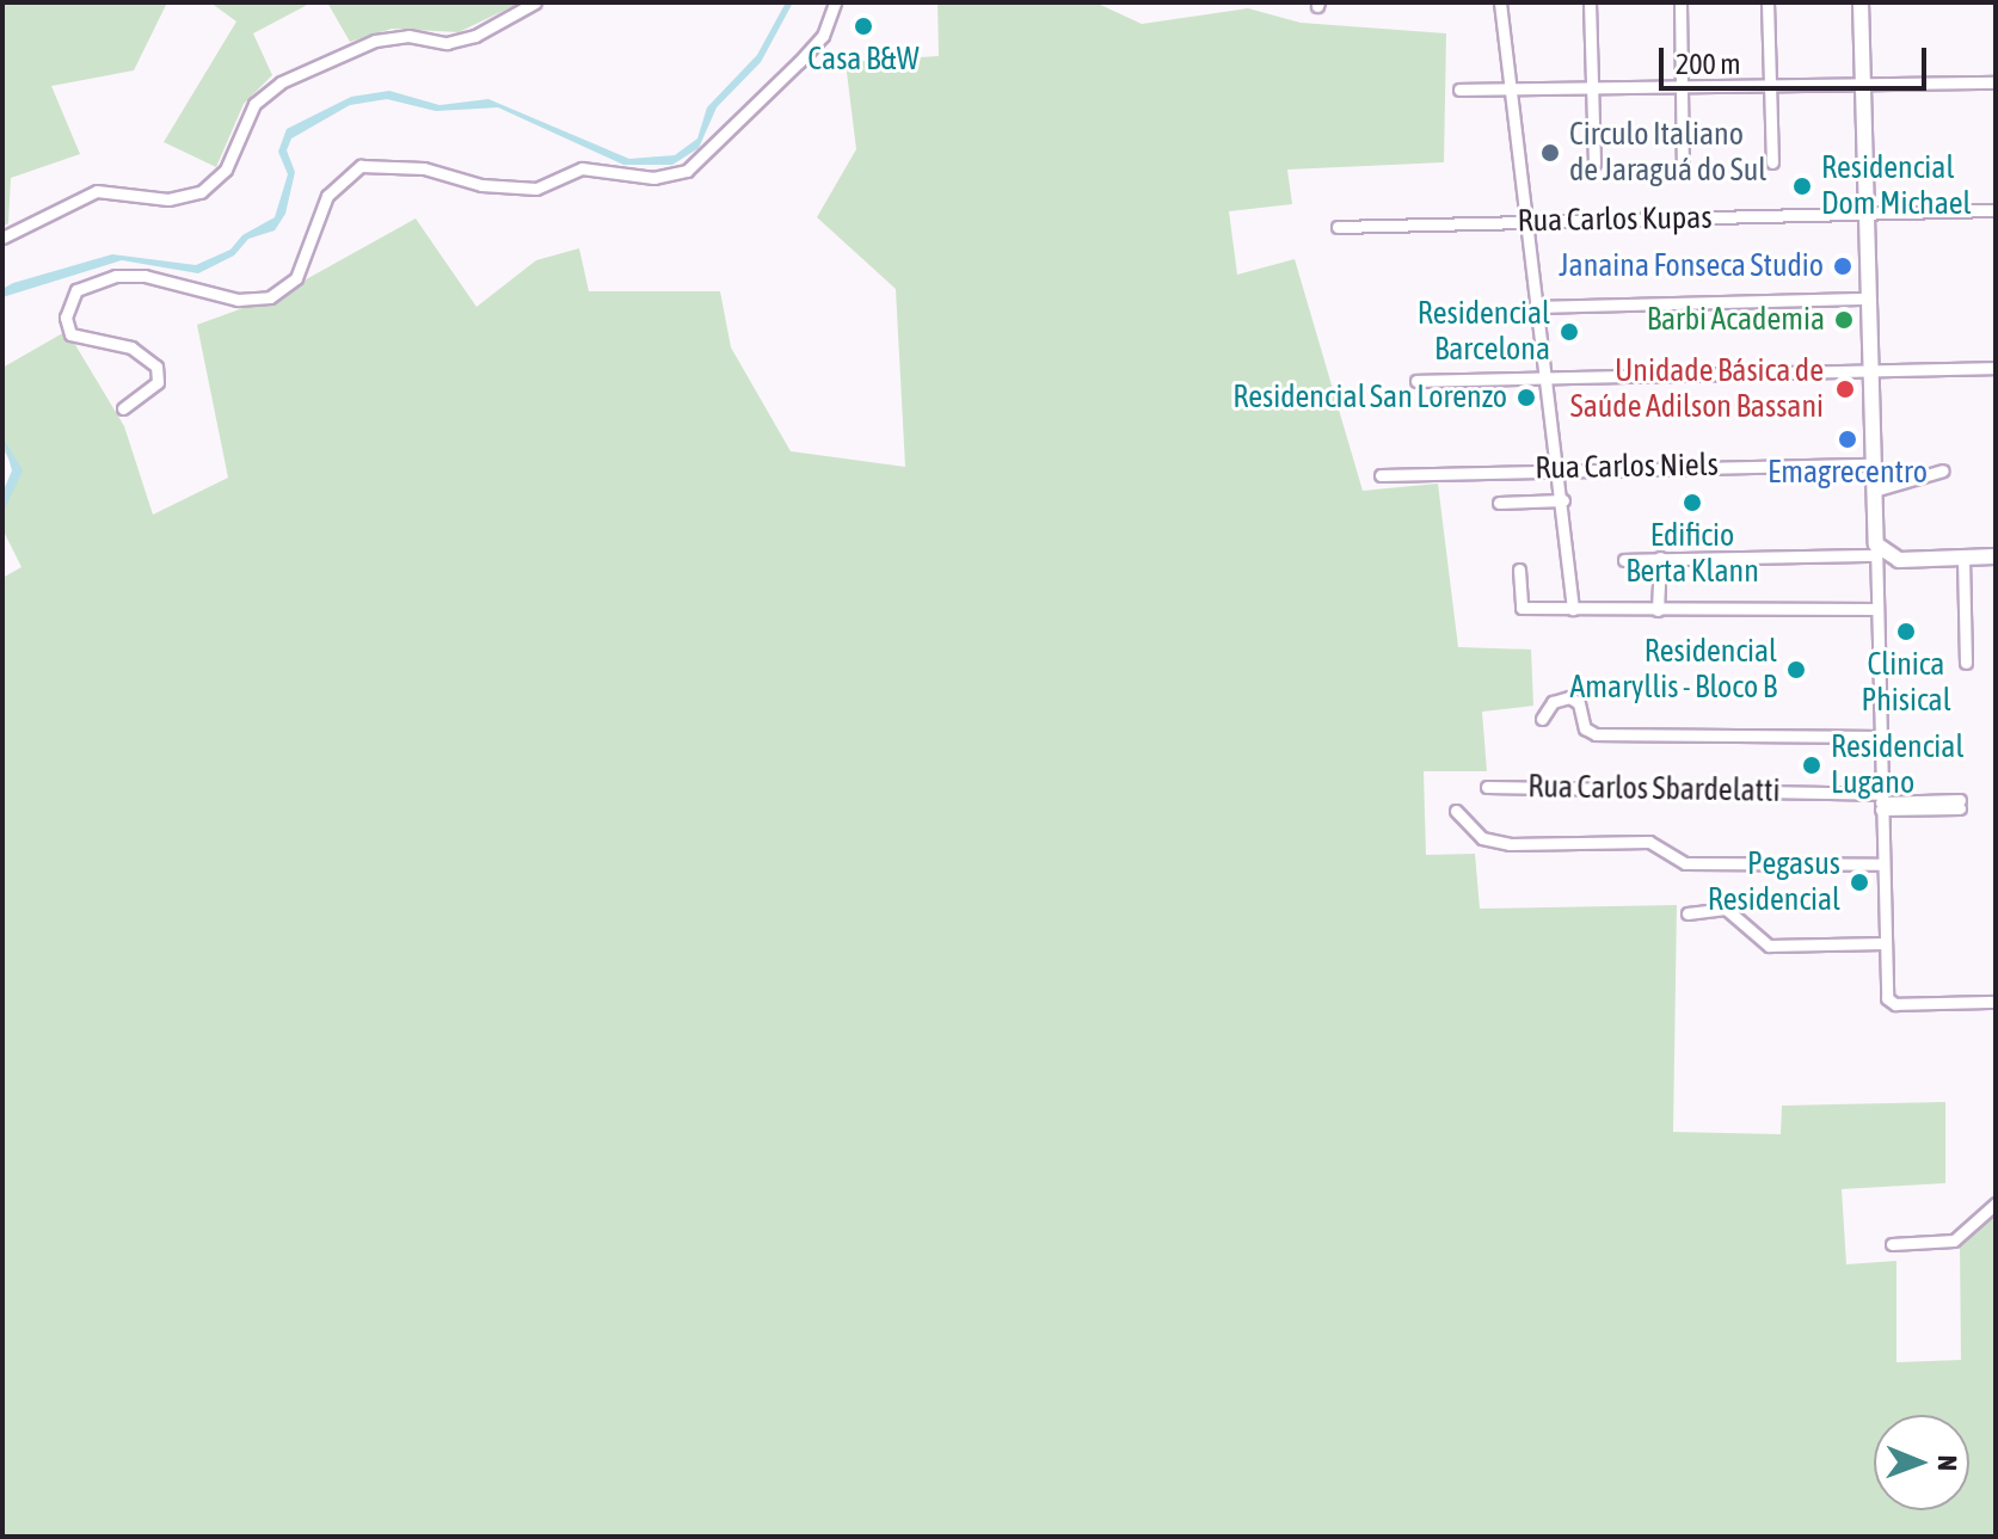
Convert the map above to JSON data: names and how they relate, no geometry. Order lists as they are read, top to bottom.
{
  "streets": {
    "street": ["Rua Carlos Kupas", "Rua Carlos Niels", "Rua Carlos Sbardelatti"]
  },
  "places": [
    "Casa B&W",
    "Circulo Italiano de Jaraguá do Sul",
    "Residencial Dom Michael",
    "Janaina Fonseca Studio",
    "Barbi Academia",
    "Residencial Barcelona",
    "Unidade Básica de Saúde Adilson Bassani",
    "Residencial San Lorenzo",
    "Emagrecentro",
    "Edificio Berta Klann",
    "Clinica Phisical",
    "Residencial Amaryllis - Bloco B",
    "Residencial Lugano",
    "Pegasus Residencial"
  ],
  "scale_bar": "200 m",
  "north": "right"
}
